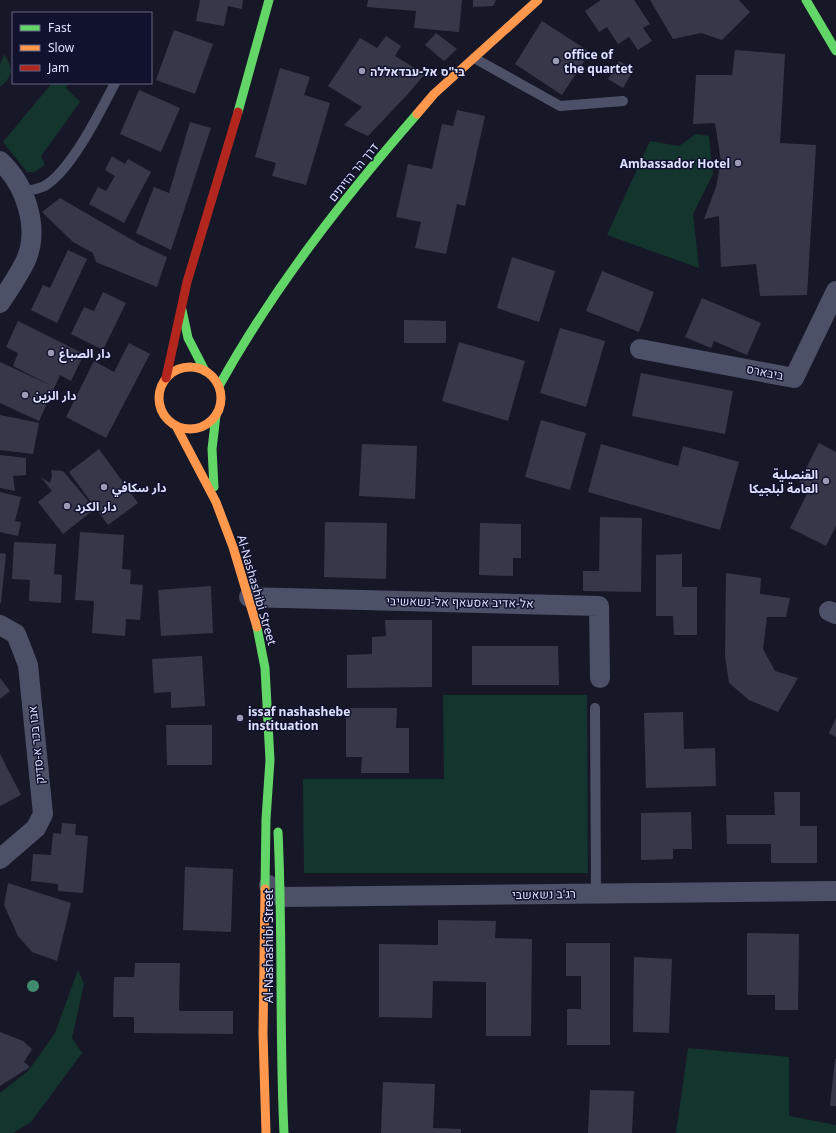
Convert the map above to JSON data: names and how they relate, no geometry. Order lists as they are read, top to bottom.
{
  "streets": {
    "street": [
      "דרך הר הזיתים",
      "ביבארס",
      "Al-Nashashibi Street",
      "אל-אדיב אסעאף אל-נשאשיבי",
      "אבו בכר א-סדיק",
      "רג'ב נשאשבי"
    ]
  },
  "crossings": [
    ["Al-Nashashibi Street", "אל-אדיב אסעאף אל-נשאשיבי"],
    ["Al-Nashashibi Street", "רג'ב נשאשבי"]
  ],
  "places": [
    "office of the quartet",
    "בי\"ס אל-עבדאללה",
    "Ambassador Hotel",
    "دار الصباغ",
    "دار الزين",
    "القنصلية العامة لبلجيكا",
    "دار سكافي",
    "دار الكرد",
    "issaf nashashebe instituation"
  ],
  "legend": ["Fast", "Slow", "Jam"]
}
